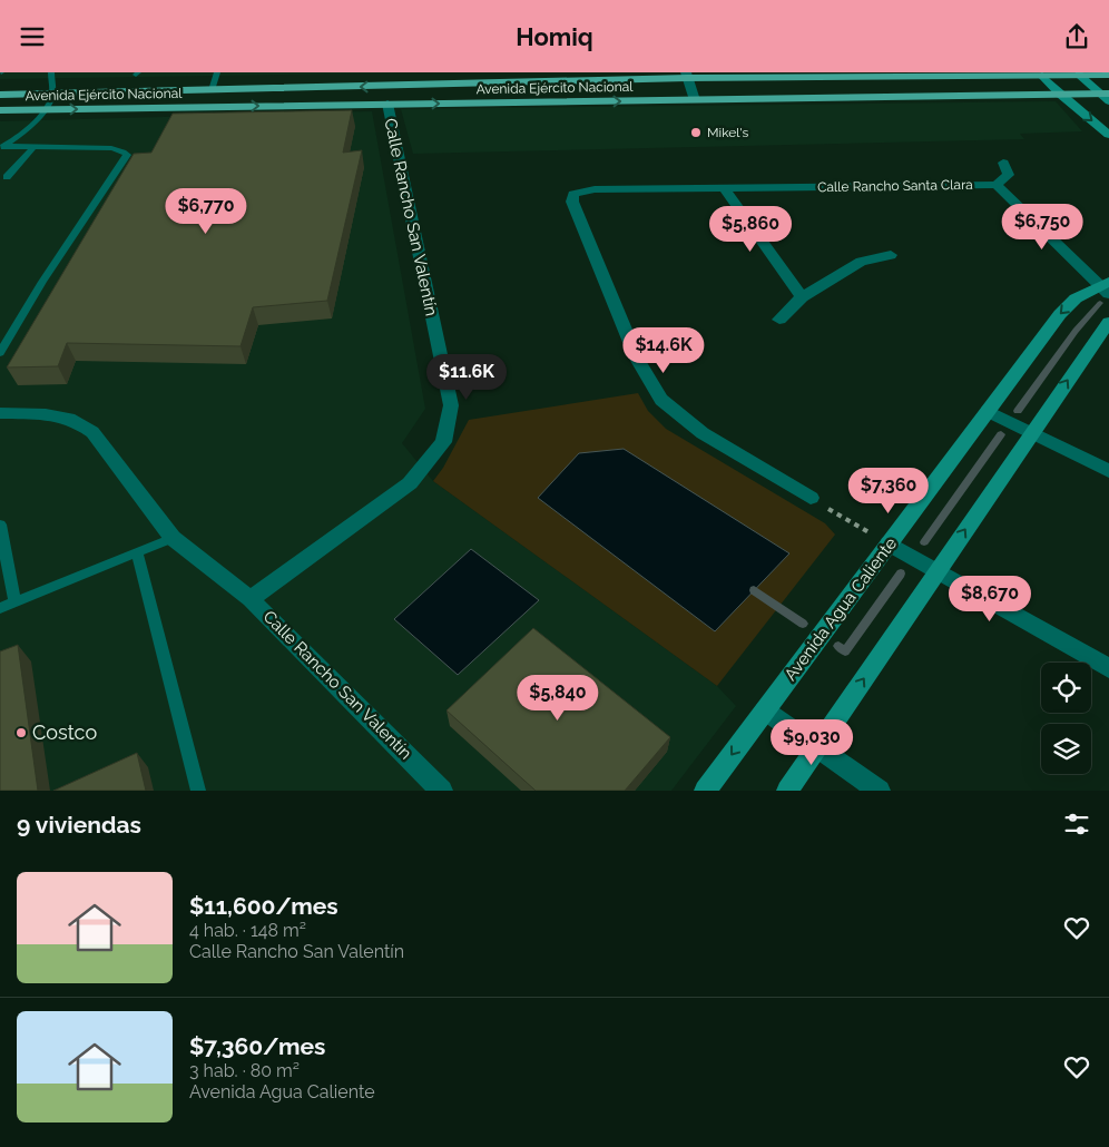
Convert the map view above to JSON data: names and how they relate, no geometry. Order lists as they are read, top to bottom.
{
  "streets": {
    "main road": ["Avenida Ejército Nacional"],
    "street": ["Calle Rancho Santa Clara", "Calle Rancho San Valentín", "Avenida Agua Caliente"]
  },
  "crossings": [
    ["Avenida Ejército Nacional", "Calle Rancho San Valentín"],
    ["Calle Rancho Santa Clara", "Avenida Agua Caliente"]
  ],
  "places": ["Mikel's", "Costco"],
  "page": {
    "header": "Homiq",
    "price": [
      "$6,770",
      "$6,750",
      "$5,860",
      "$14.6K",
      "$11.6K",
      "$7,360",
      "$8,670",
      "$5,840",
      "$9,030"
    ],
    "heading": "9 viviendas",
    "list": [
      {
        "name": "$11,600/mes",
        "note": "4 hab. · 148 m² · Calle Rancho San Valentín"
      },
      {
        "name": "$7,360/mes",
        "note": "3 hab. · 80 m² · Avenida Agua Caliente"
      }
    ]
  }
}
